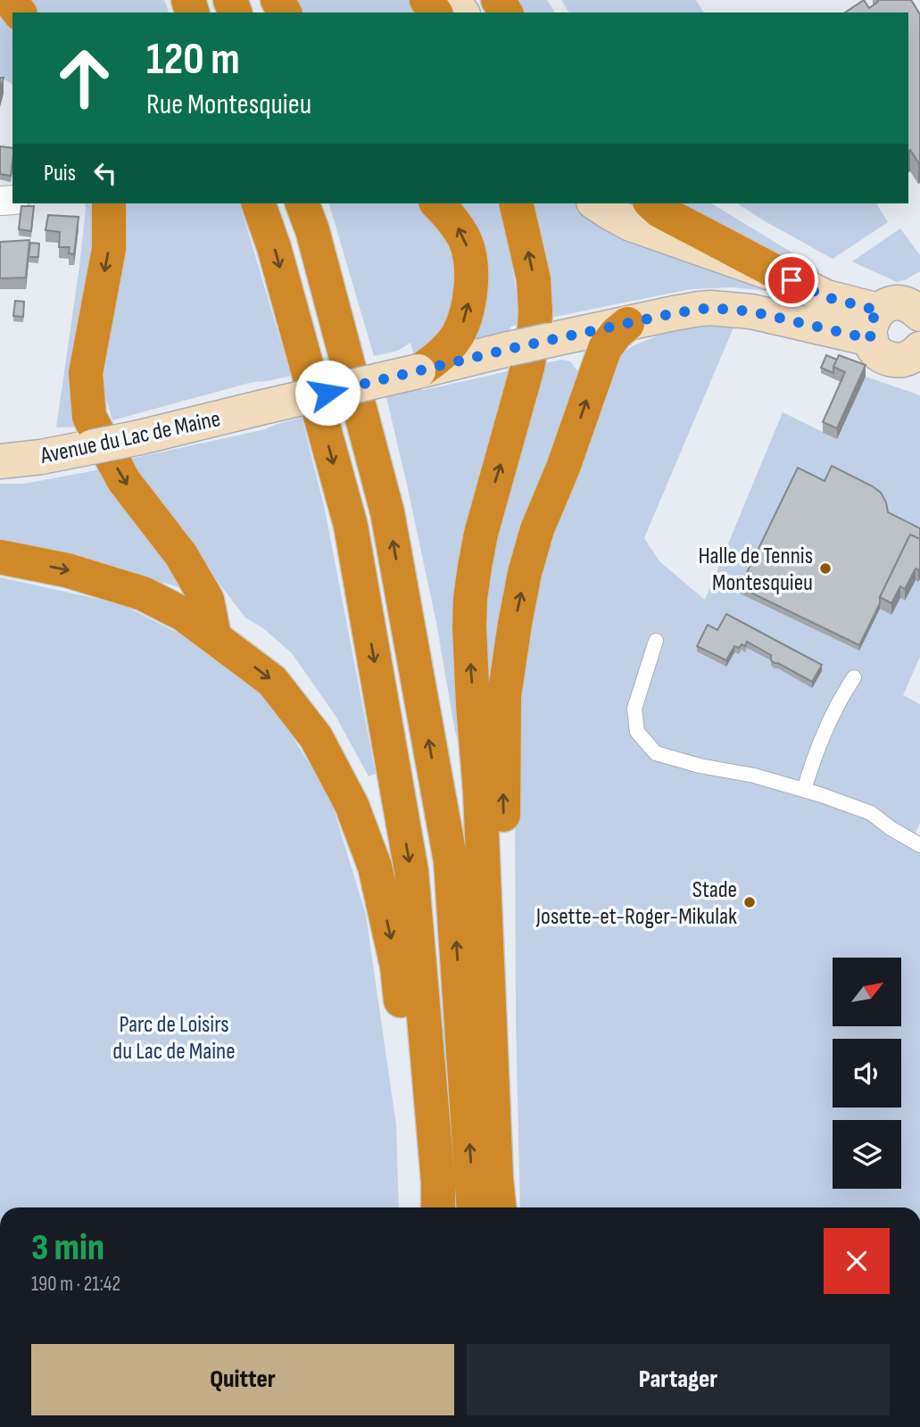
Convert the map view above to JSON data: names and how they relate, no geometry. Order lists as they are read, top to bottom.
{
  "streets": {
    "street": ["Avenue du Lac de Maine"]
  },
  "parks": ["Parc de Loisirs du Lac de Maine"],
  "places": ["Halle de Tennis Montesquieu", "Stade Josette-et-Roger-Mikulak"],
  "north": "top right",
  "page": {
    "turn": ["120 m", "Rue Montesquieu"],
    "then": "Puis",
    "heading": ["3 min", "190 m · 21:42"],
    "buttons": ["Quitter", "Partager"]
  }
}
